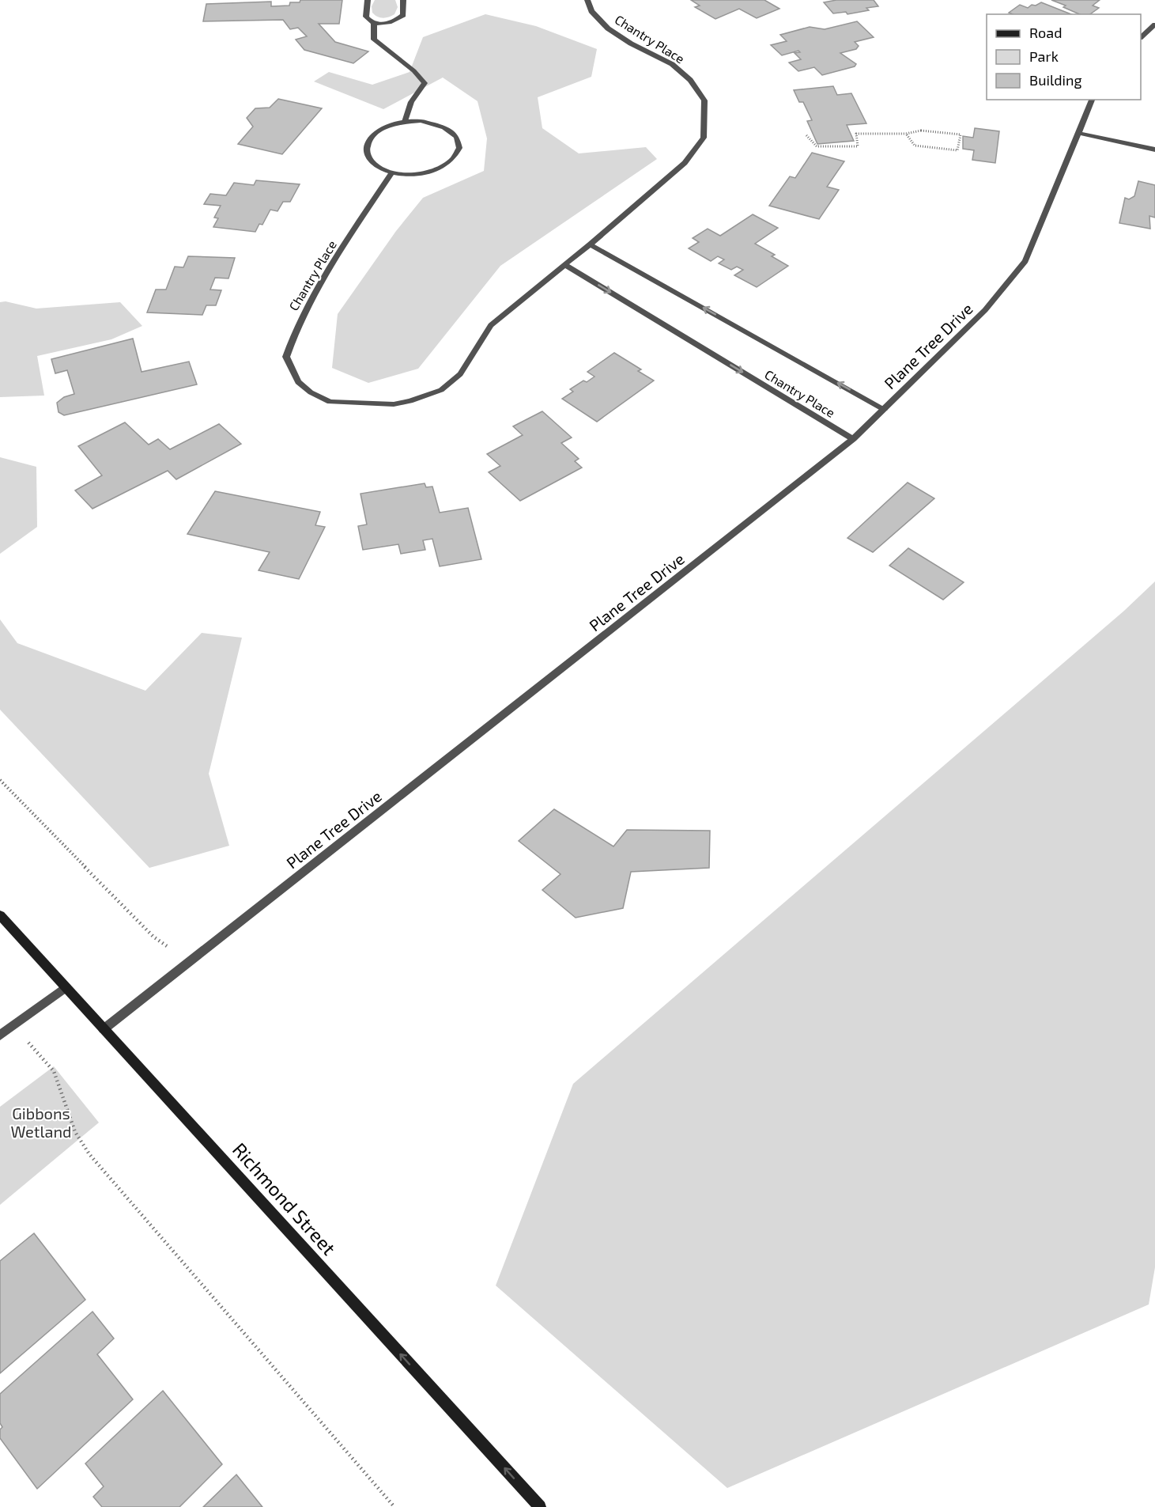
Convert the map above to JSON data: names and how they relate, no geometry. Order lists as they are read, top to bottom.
{
  "streets": {
    "main road": ["Richmond Street"],
    "street": ["Chantry Place", "Plane Tree Drive"]
  },
  "crossings": [
    ["Chantry Place", "Plane Tree Drive"],
    ["Plane Tree Drive", "Richmond Street"]
  ],
  "one_way": ["Richmond Street"],
  "parks": ["Gibbons Wetland"],
  "legend": ["Road", "Park", "Building"]
}
